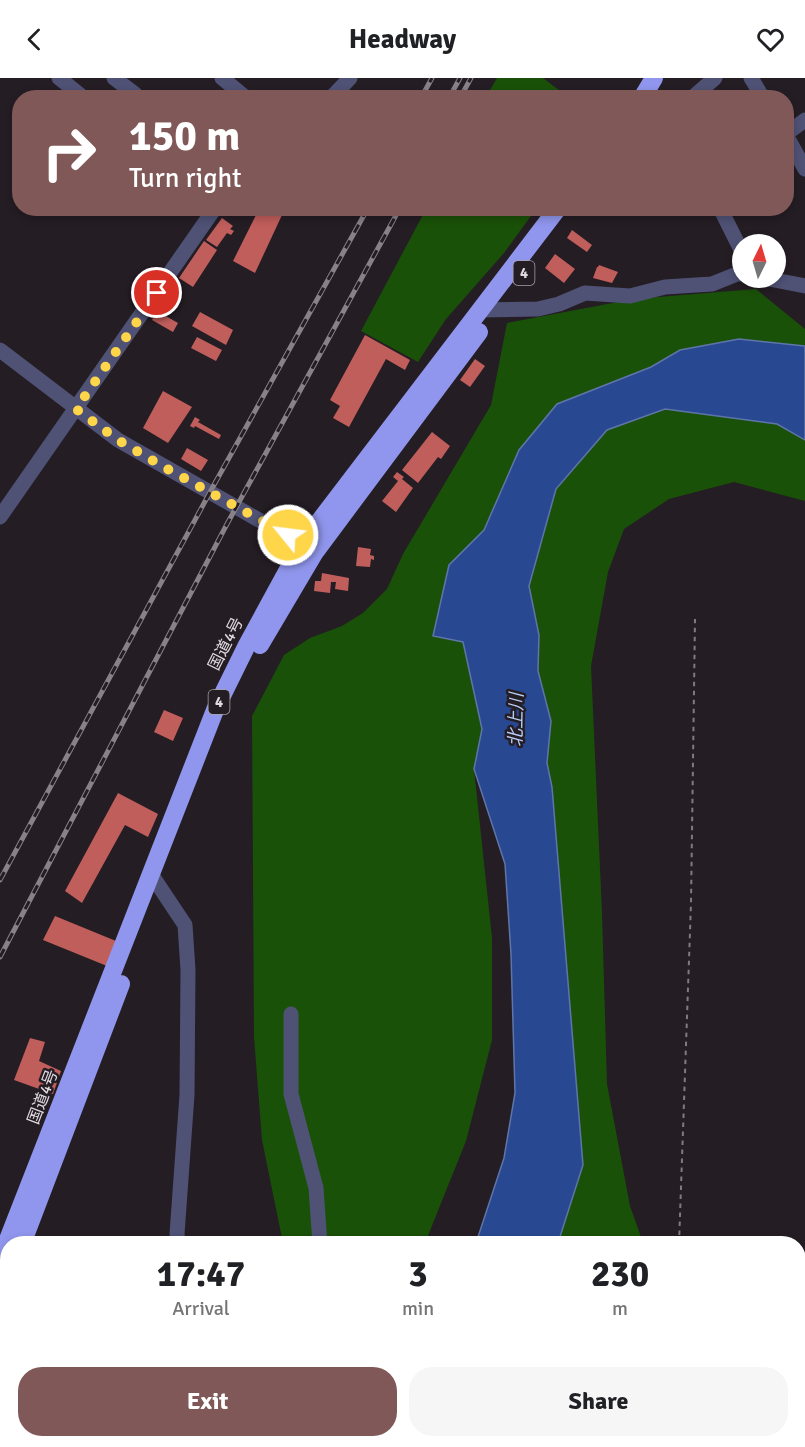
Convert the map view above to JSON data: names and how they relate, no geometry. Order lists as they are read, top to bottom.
{
  "streets": {
    "highway": ["4", "国道4号"]
  },
  "water": ["北上川"],
  "north": "top",
  "page": {
    "header": "Headway",
    "turn": ["150 m", "Turn right"],
    "eta": [
      "17:47",
      "Arrival",
      "3",
      "min",
      "230",
      "m"
    ],
    "buttons": ["Exit", "Share"]
  }
}
